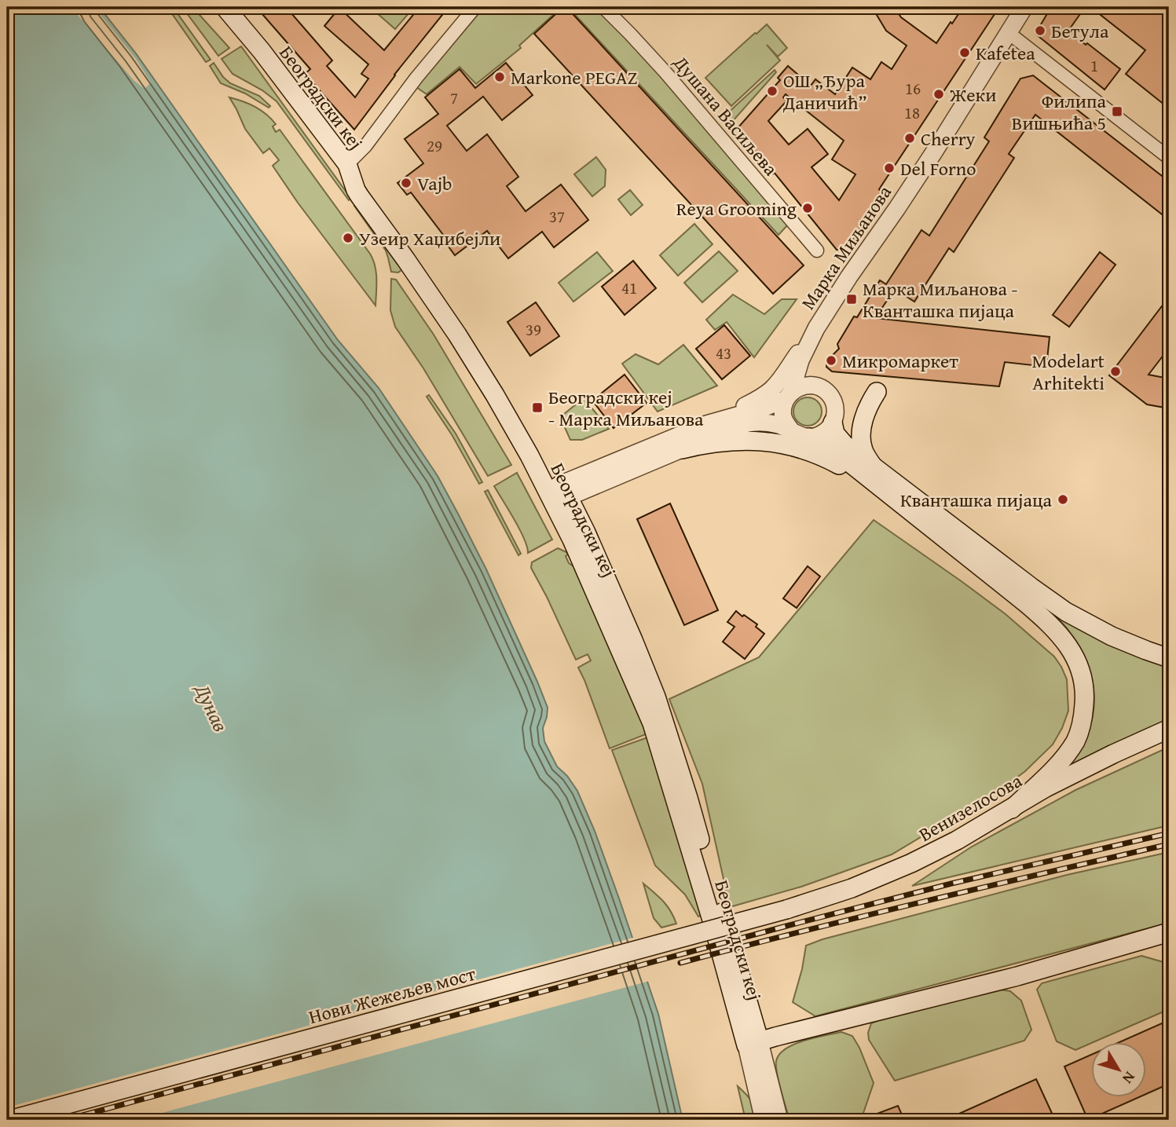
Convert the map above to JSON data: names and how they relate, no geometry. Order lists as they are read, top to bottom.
{
  "streets": {
    "main road": ["Београдски кеј", "Венизелосова", "Нови Жежељев мост"],
    "street": ["Душана Васиљева", "Марка Миљанова"]
  },
  "crossings": [
    ["Венизелосова", "Нови Жежељев мост"]
  ],
  "water": ["Дунав"],
  "places": {
    "other": [
      "Бетула",
      "Kafetea",
      "Markone PEGAZ",
      "ОШ „Ђура Даничић”",
      "Жеки",
      "Cherry",
      "Del Forno",
      "Vajb",
      "Reya Grooming",
      "Узеир Хаџибејли",
      "Микромаркет",
      "Modelart Arhitekti",
      "Кванташка пијаца"
    ],
    "transit": ["Филипа Вишњића 5", "Марка Миљанова - Кванташка пијаца", "Београдски кеј - Марка Миљанова"]
  },
  "house_numbers": [
    "1",
    "16",
    "7",
    "18",
    "29",
    "37",
    "41",
    "39",
    "43"
  ],
  "north": "bottom right"
}
